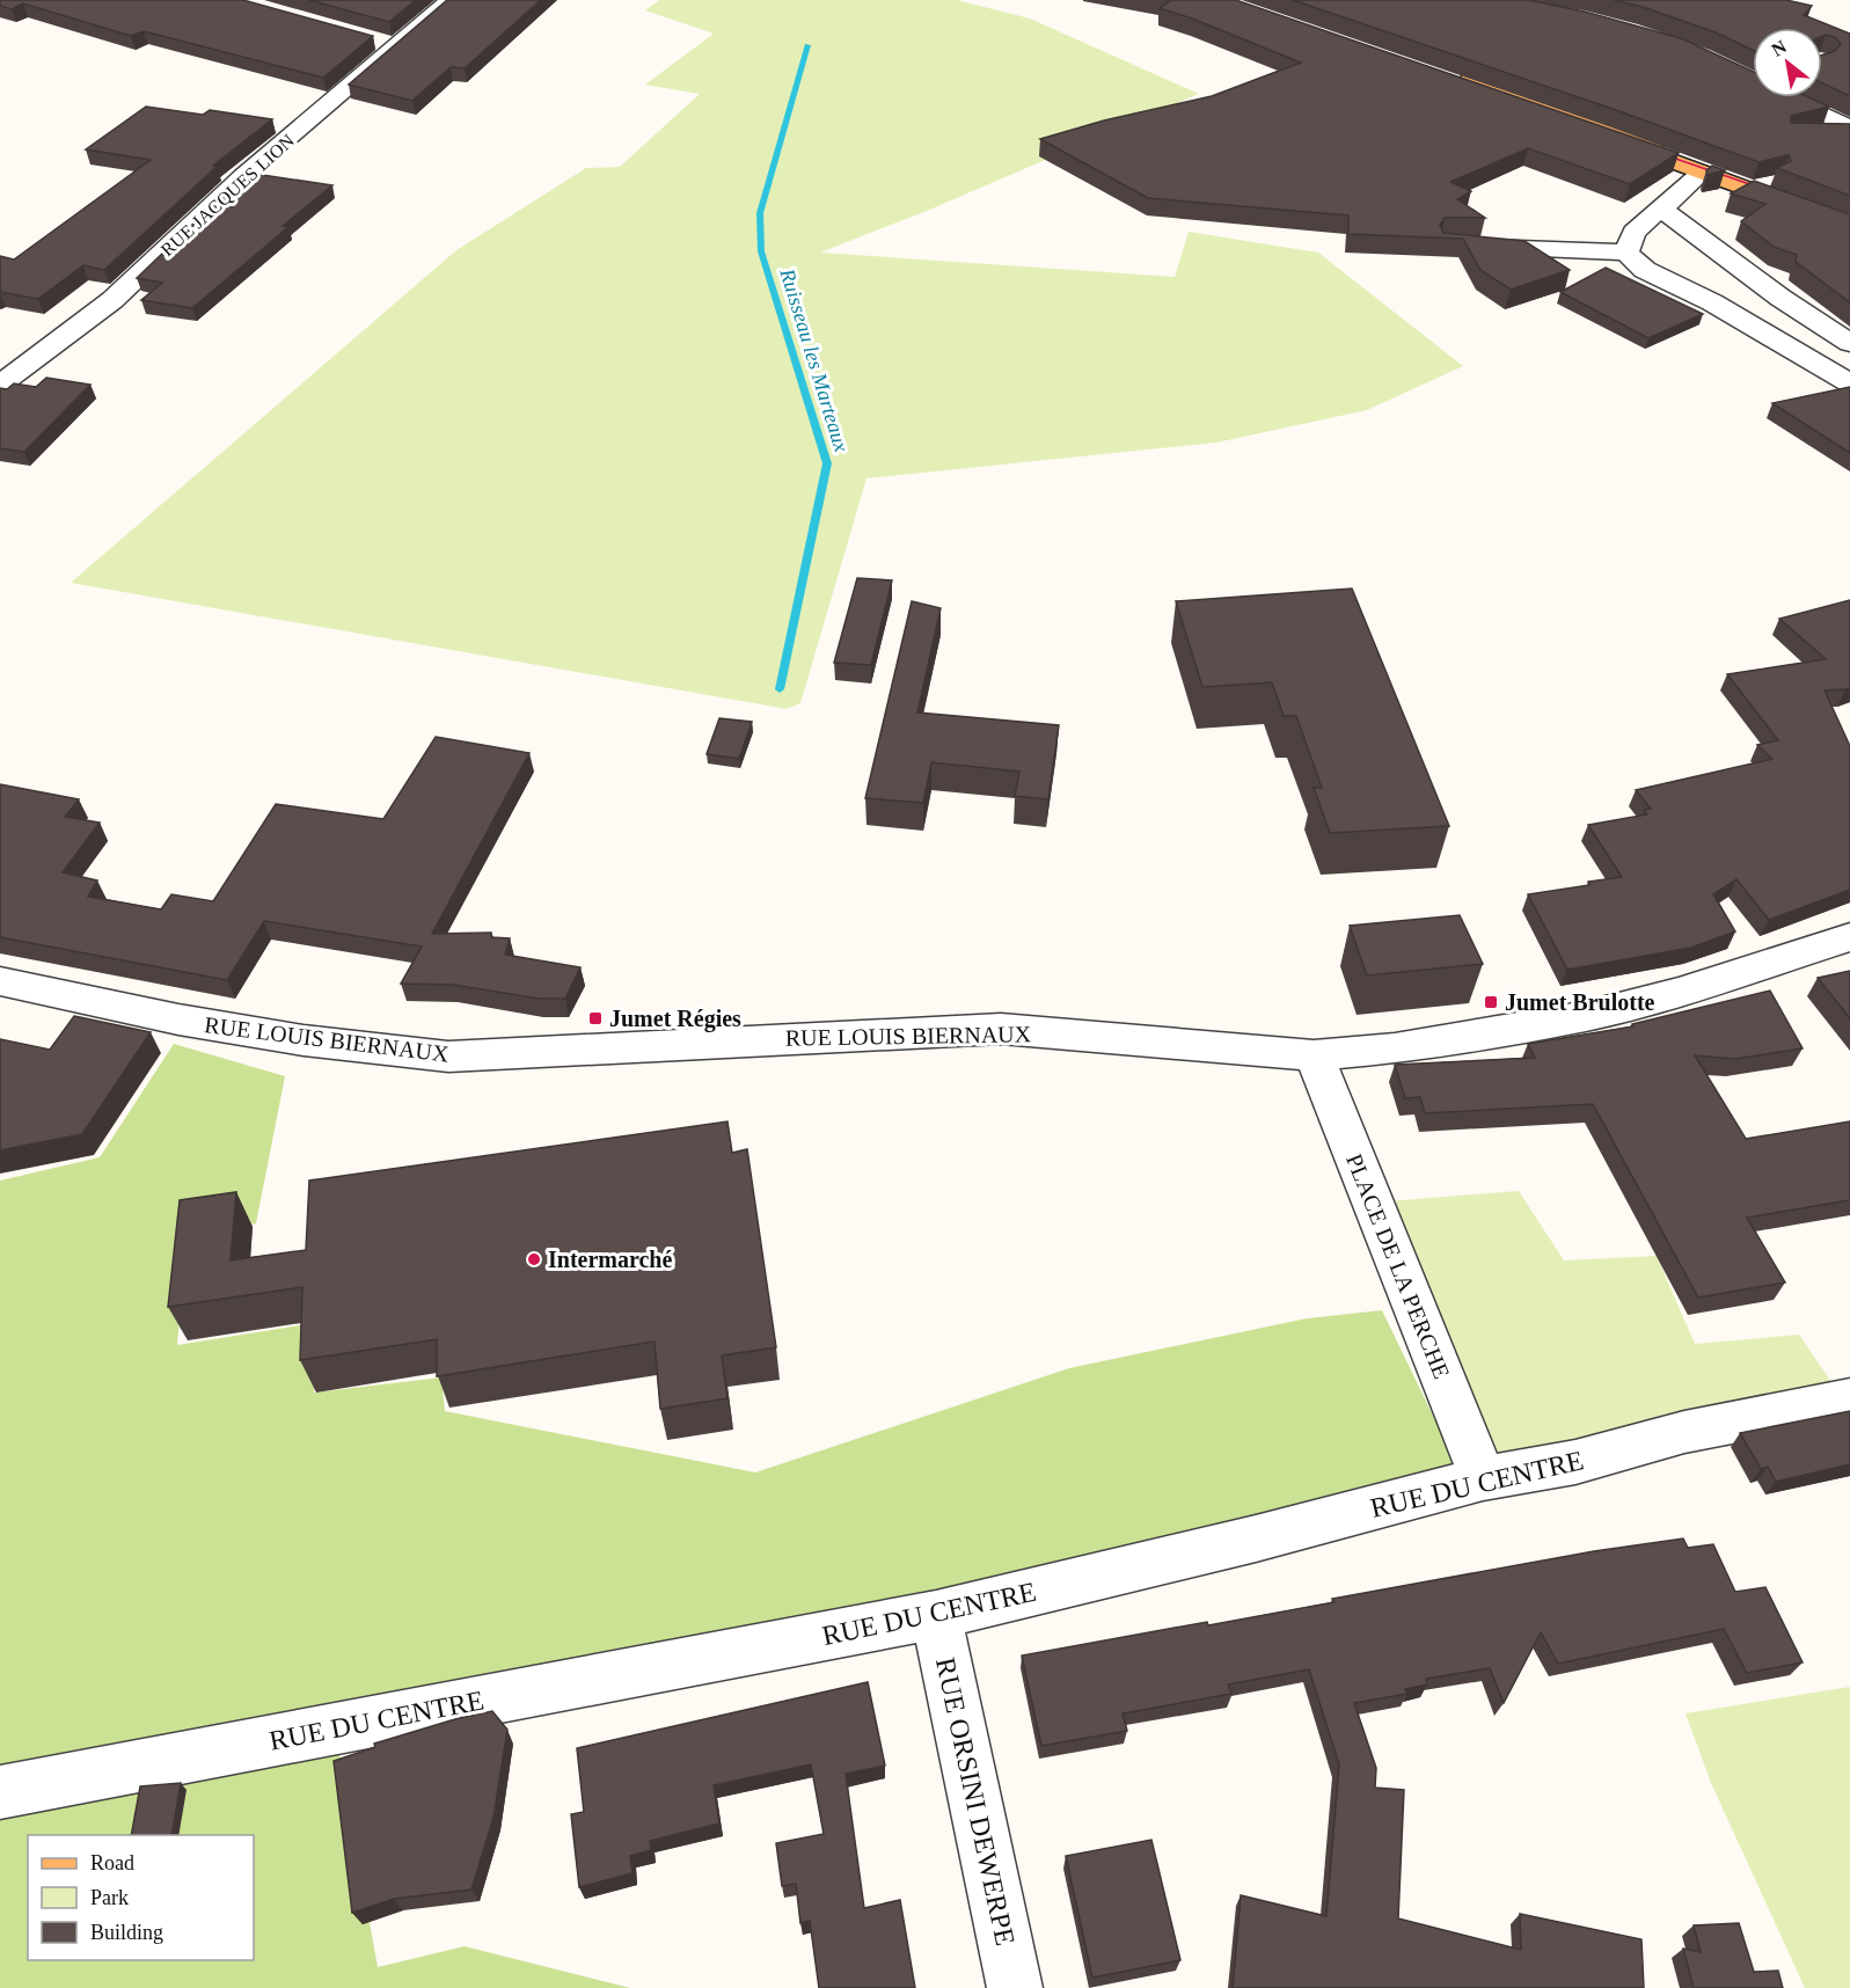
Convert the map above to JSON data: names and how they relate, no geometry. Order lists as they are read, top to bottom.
{
  "streets": {
    "street": [
      "RUE JACQUES LION",
      "RUE LOUIS BIERNAUX",
      "PLACE DE LA PERCHE",
      "RUE DU CENTRE",
      "RUE ORSINI DEWERPE"
    ]
  },
  "crossings": [
    ["RUE LOUIS BIERNAUX", "PLACE DE LA PERCHE"],
    ["PLACE DE LA PERCHE", "RUE DU CENTRE"],
    ["RUE DU CENTRE", "RUE ORSINI DEWERPE"]
  ],
  "water": ["Ruisseau les Marteaux"],
  "places": {
    "transit": ["Jumet Brulotte", "Jumet Régies"],
    "other": ["Intermarché"]
  },
  "legend": ["Road", "Park", "Building"],
  "north": "top left"
}
